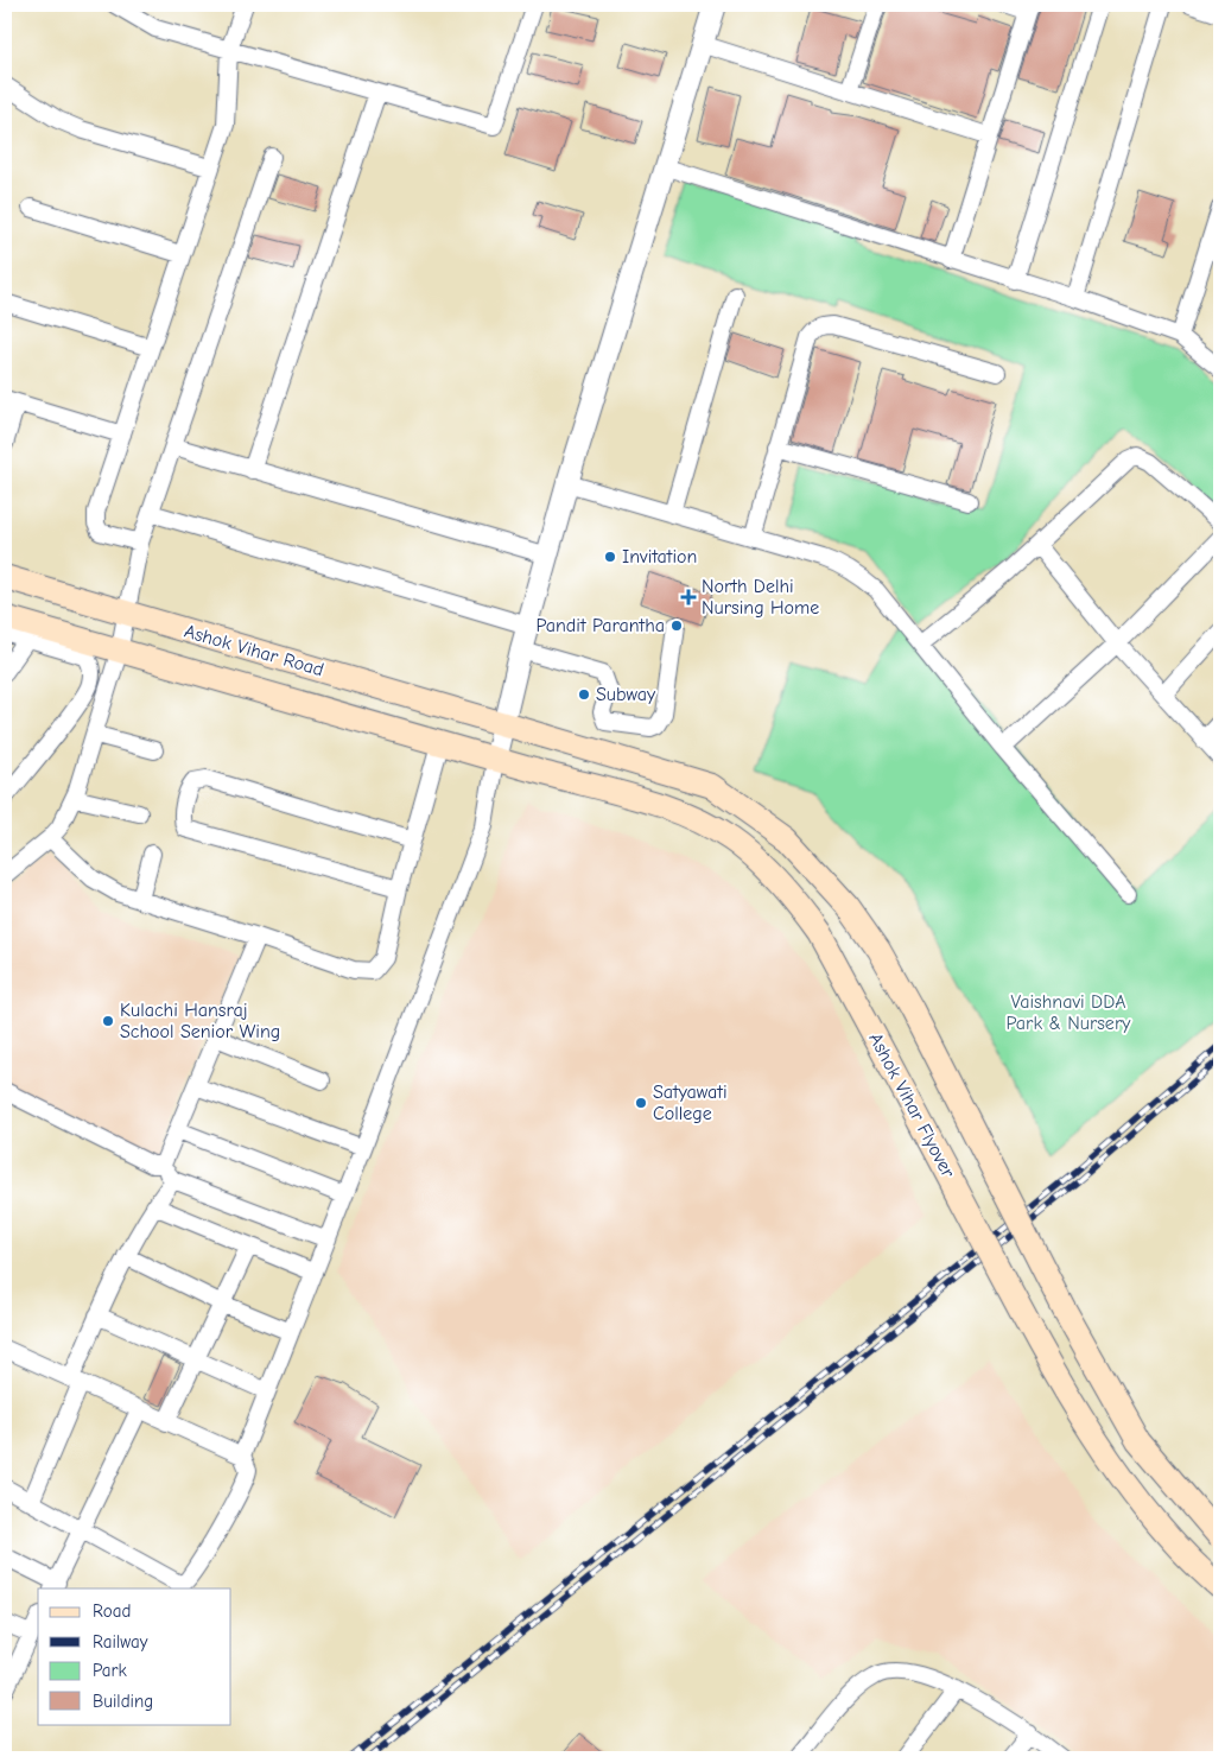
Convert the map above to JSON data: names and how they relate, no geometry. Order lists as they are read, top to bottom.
{
  "streets": {
    "main road": ["Ashok Vihar Road", "Ashok Vihar Flyover"]
  },
  "crossings": [
    ["Ashok Vihar Road", "Ashok Vihar Flyover"]
  ],
  "parks": ["Vaishnavi DDA Park & Nursery"],
  "places": {
    "other": [
      "Invitation",
      "Pandit Parantha",
      "Subway",
      "Kulachi Hansraj School Senior Wing",
      "Satyawati College"
    ],
    "health": ["North Delhi Nursing Home"]
  },
  "legend": [
    "Road",
    "Railway",
    "Park",
    "Building"
  ]
}
